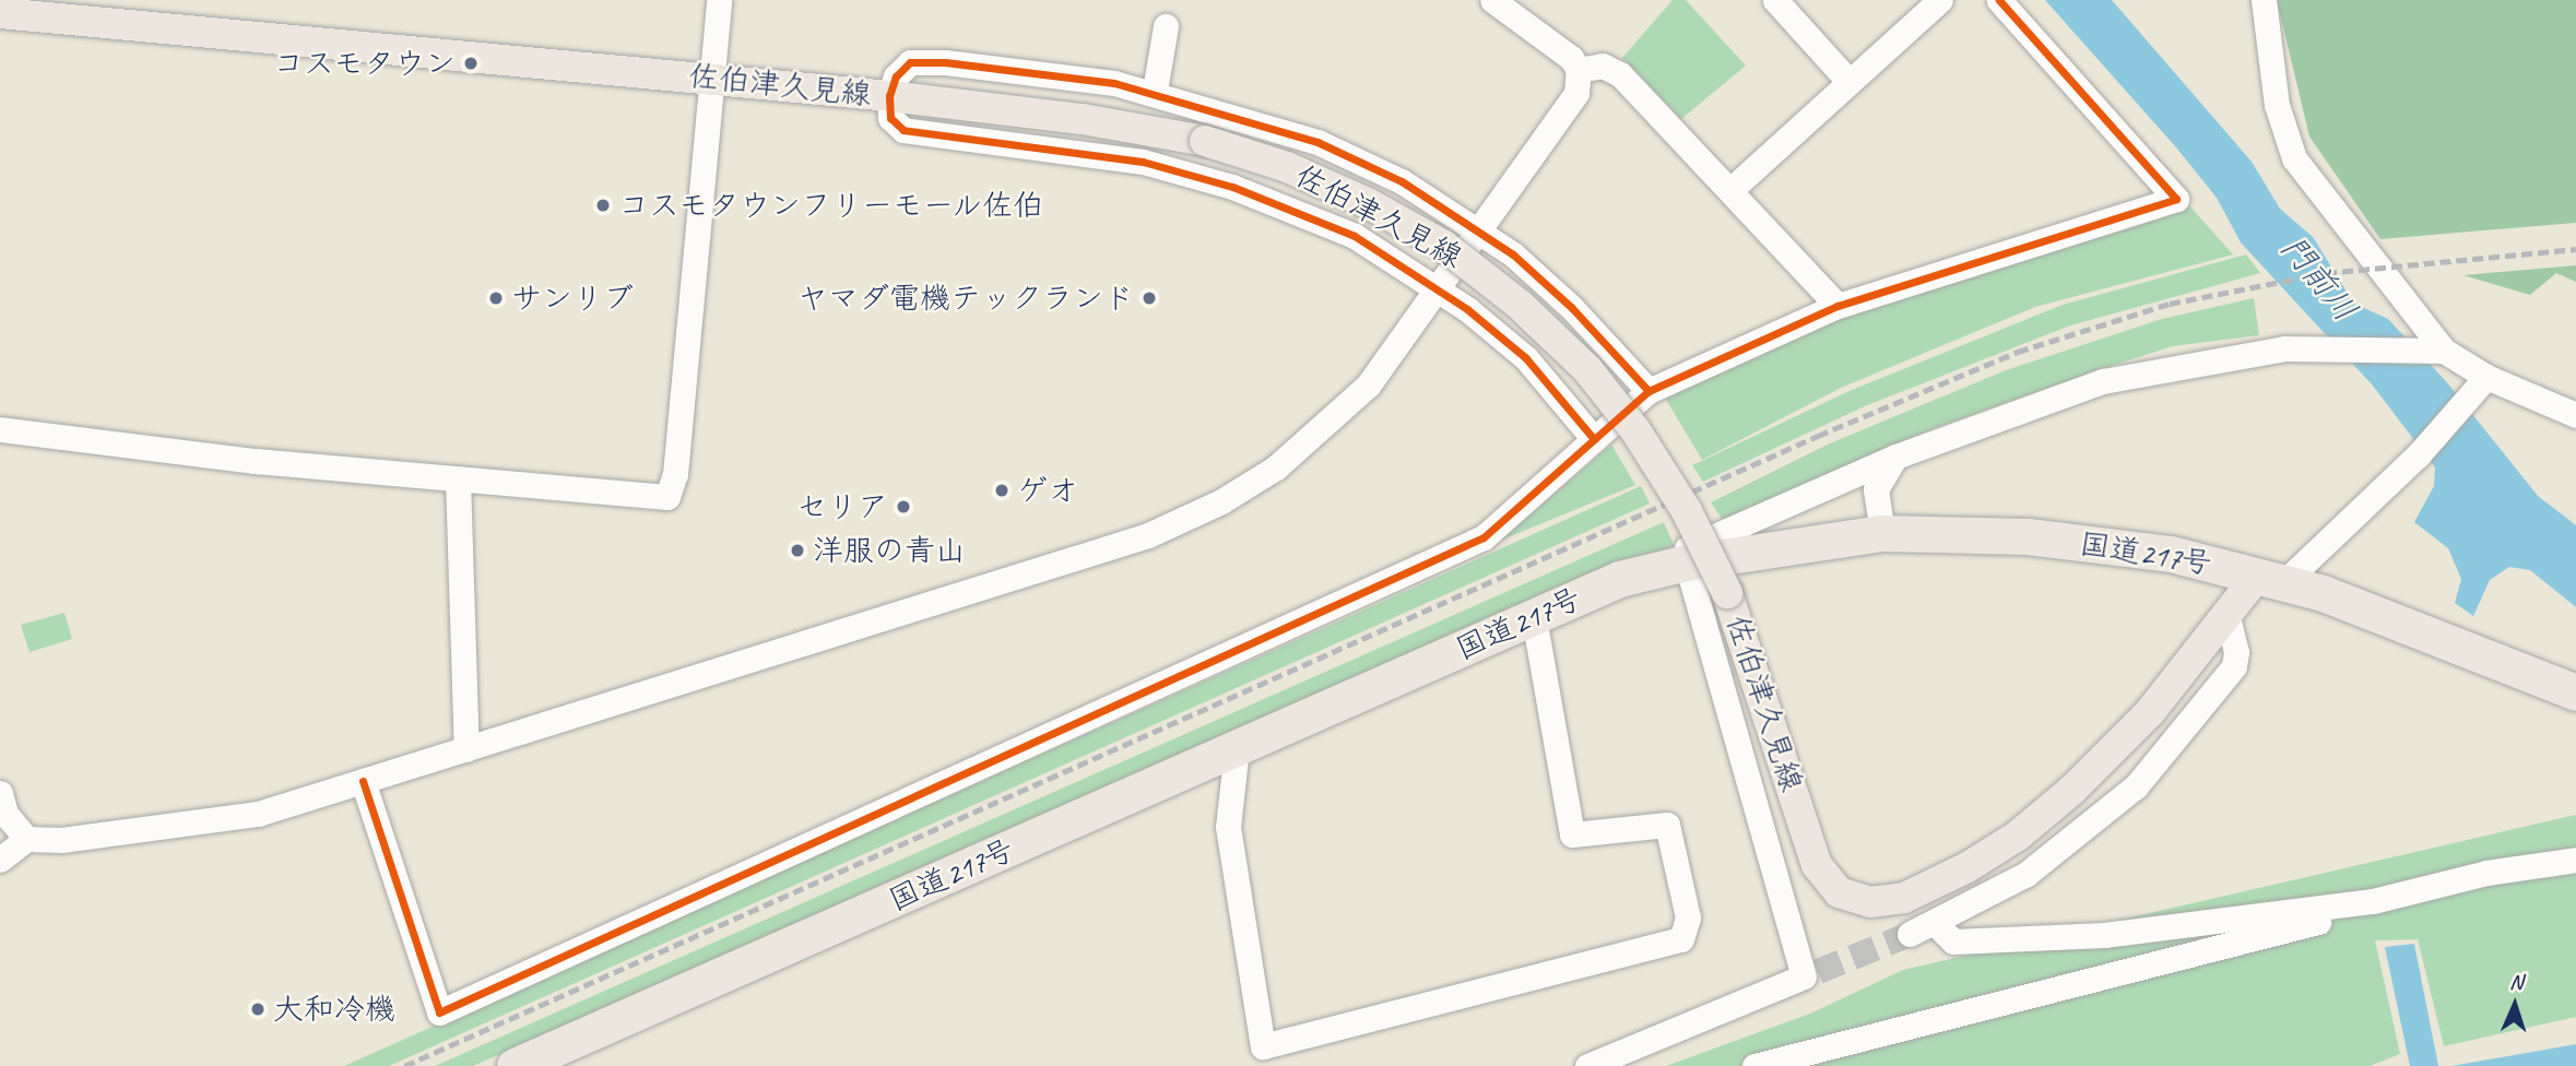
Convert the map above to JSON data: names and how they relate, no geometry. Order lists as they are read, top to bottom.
{
  "streets": {
    "highway": ["国道217号"],
    "main road": ["佐伯津久見線"]
  },
  "crossings": [
    ["佐伯津久見線", "国道217号"]
  ],
  "water": ["門前川"],
  "places": [
    "コスモタウン",
    "コスモタウンフリーモール佐伯",
    "サンリブ",
    "ヤマダ電機テックランド",
    "ゲオ",
    "セリア",
    "洋服の青山",
    "大和冷機"
  ],
  "north": "top"
}
